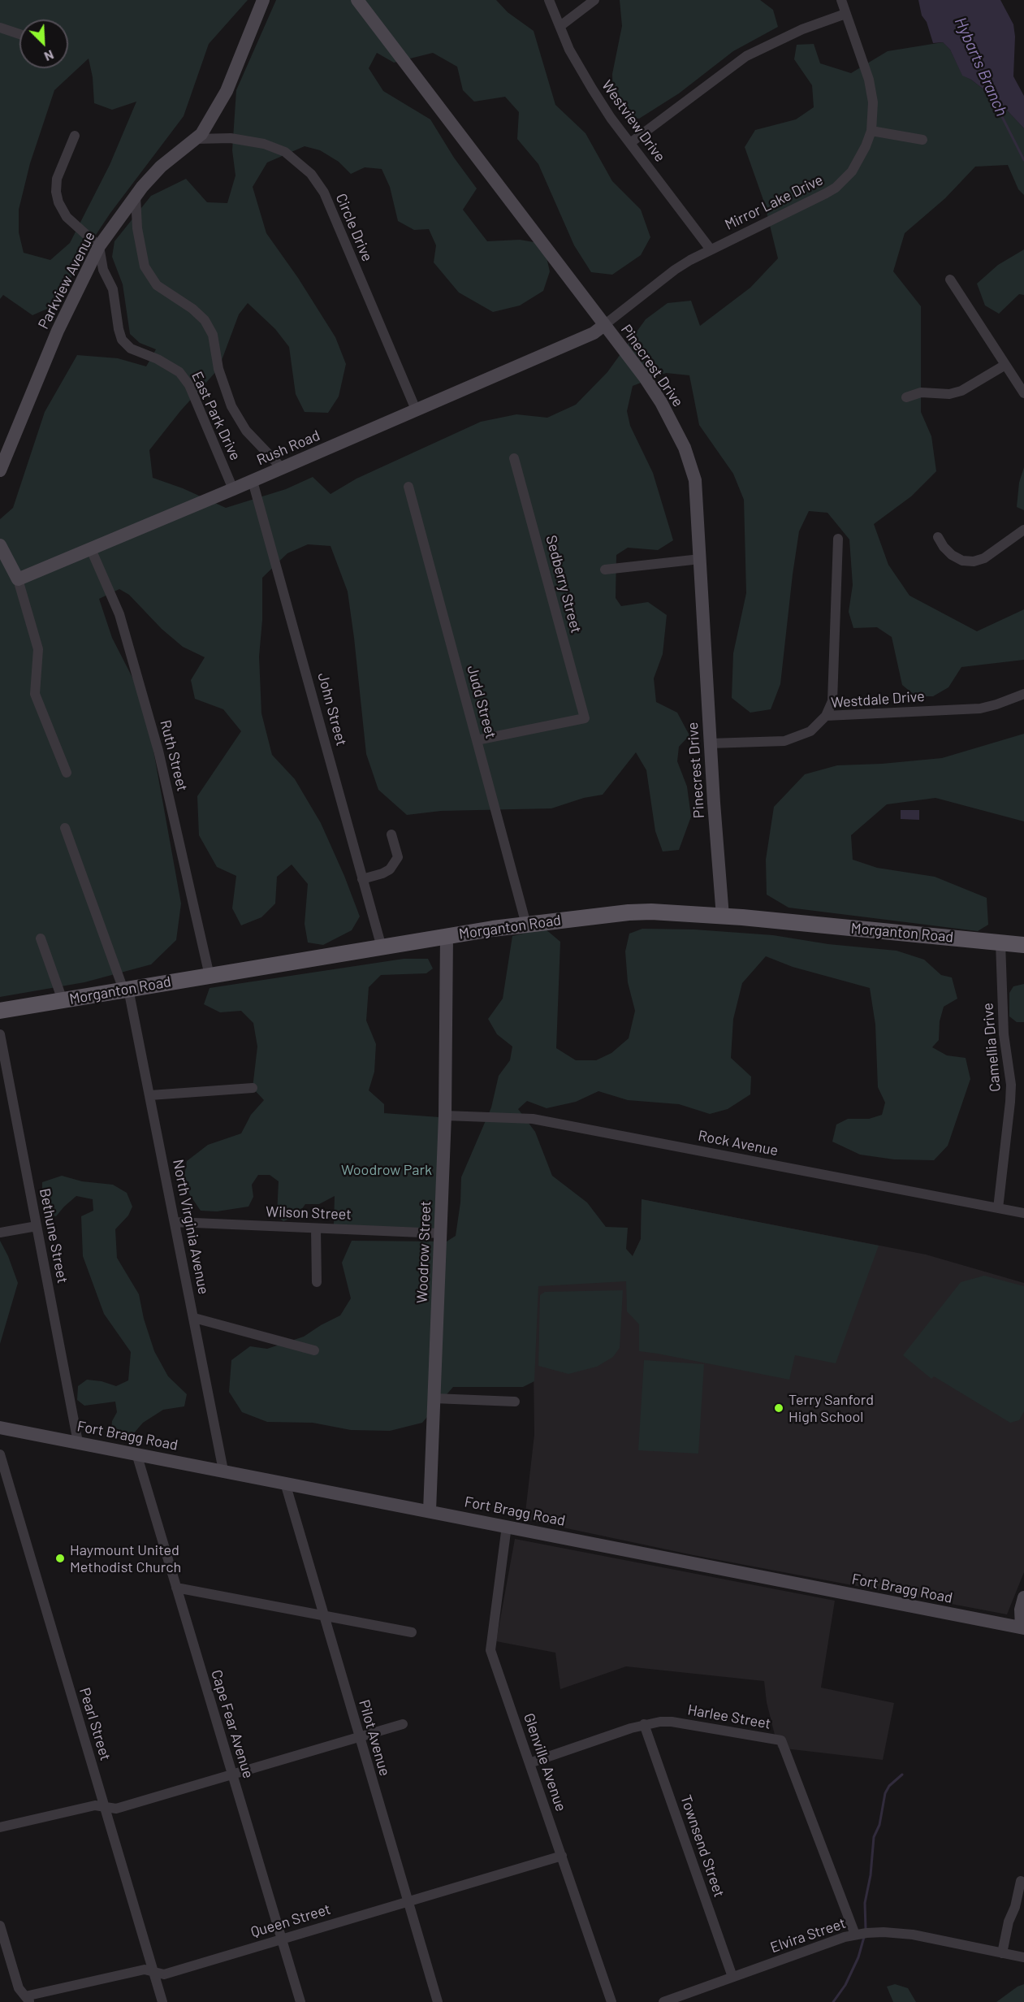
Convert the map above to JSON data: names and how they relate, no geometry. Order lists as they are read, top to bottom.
{
  "streets": {
    "main road": ["Morganton Road"],
    "street": [
      "Westview Drive",
      "Mirror Lake Drive",
      "Circle Drive",
      "Parkview Avenue",
      "Pinecrest Drive",
      "East Park Drive",
      "Rush Road",
      "Sedberry Street",
      "Westdale Drive",
      "Judd Street",
      "John Street",
      "Ruth Street",
      "Camellia Drive",
      "Rock Avenue",
      "Wilson Street",
      "North Virginia Avenue",
      "Bethune Street",
      "Woodrow Street",
      "Fort Bragg Road",
      "Harlee Street",
      "Pearl Street",
      "Cape Fear Avenue",
      "Pilot Avenue",
      "Glenville Avenue",
      "Townsend Street",
      "Queen Street",
      "Elvira Street"
    ]
  },
  "crossings": [
    ["Westview Drive", "Mirror Lake Drive"],
    ["Mirror Lake Drive", "Pinecrest Drive"],
    ["Mirror Lake Drive", "Rush Road"],
    ["Circle Drive", "Parkview Avenue"],
    ["Circle Drive", "Rush Road"],
    ["Parkview Avenue", "East Park Drive"],
    ["Pinecrest Drive", "Rush Road"],
    ["Pinecrest Drive", "Westdale Drive"],
    ["Pinecrest Drive", "Morganton Road"],
    ["East Park Drive", "Rush Road"],
    ["Rush Road", "John Street"],
    ["Rush Road", "Ruth Street"],
    ["Sedberry Street", "Judd Street"],
    ["Judd Street", "Morganton Road"],
    ["John Street", "Morganton Road"],
    ["Ruth Street", "Morganton Road"],
    ["Morganton Road", "Camellia Drive"],
    ["Morganton Road", "North Virginia Avenue"],
    ["Morganton Road", "Woodrow Street"],
    ["Camellia Drive", "Rock Avenue"],
    ["Rock Avenue", "Woodrow Street"],
    ["Wilson Street", "North Virginia Avenue"],
    ["Wilson Street", "Woodrow Street"],
    ["North Virginia Avenue", "Fort Bragg Road"],
    ["Bethune Street", "Fort Bragg Road"],
    ["Woodrow Street", "Fort Bragg Road"],
    ["Fort Bragg Road", "Cape Fear Avenue"],
    ["Fort Bragg Road", "Pilot Avenue"],
    ["Fort Bragg Road", "Glenville Avenue"],
    ["Harlee Street", "Glenville Avenue"],
    ["Harlee Street", "Townsend Street"],
    ["Harlee Street", "Elvira Street"],
    ["Pearl Street", "Queen Street"],
    ["Cape Fear Avenue", "Queen Street"],
    ["Pilot Avenue", "Queen Street"],
    ["Glenville Avenue", "Queen Street"],
    ["Townsend Street", "Elvira Street"]
  ],
  "water": ["Hybarts Branch"],
  "parks": ["Woodrow Park"],
  "places": ["Terry Sanford High School", "Haymount United Methodist Church"],
  "north": "bottom right"
}
